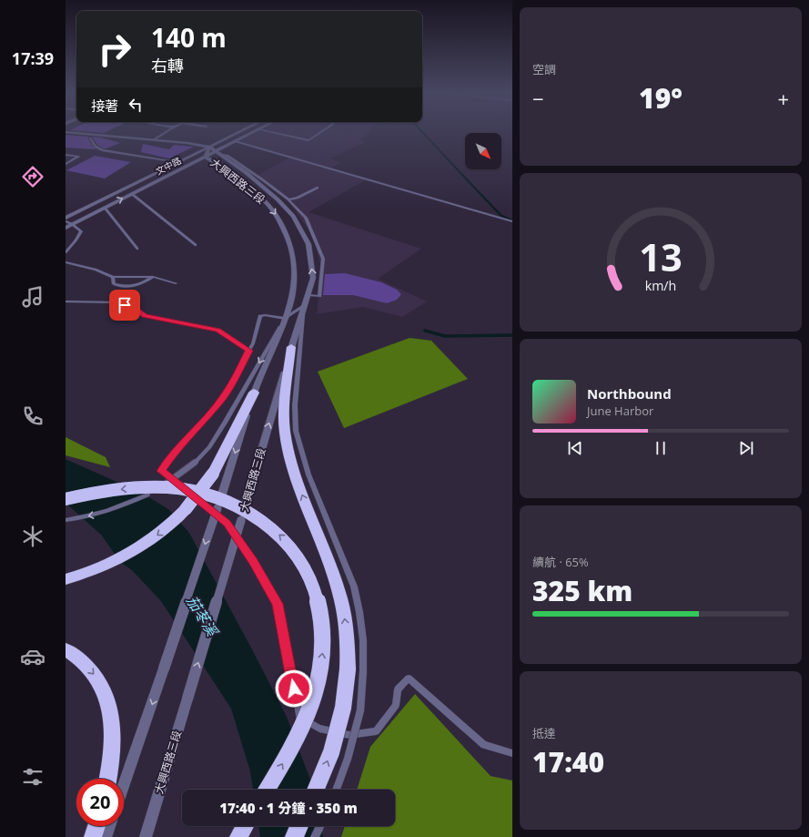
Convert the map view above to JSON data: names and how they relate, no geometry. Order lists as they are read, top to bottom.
{
  "streets": {
    "street": ["文中路", "大興西路三段"]
  },
  "crossings": [
    ["文中路", "大興西路三段"]
  ],
  "water": ["茄苳溪"],
  "north": "bottom right",
  "page": {
    "tabs": "17:39",
    "tile": [
      "空調",
      ["續航 · 65%", "325 km"],
      ["抵達", "17:40"]
    ],
    "turn": ["140 m", "右轉"],
    "heat": ["−", "19°", "+"],
    "then": "接著",
    "song": ["Northbound", "June Harbor"],
    "limit": "20",
    "trip": "17:40 · 1 分鐘 · 350 m",
    "gauge": ["13", "km/h"]
  }
}
